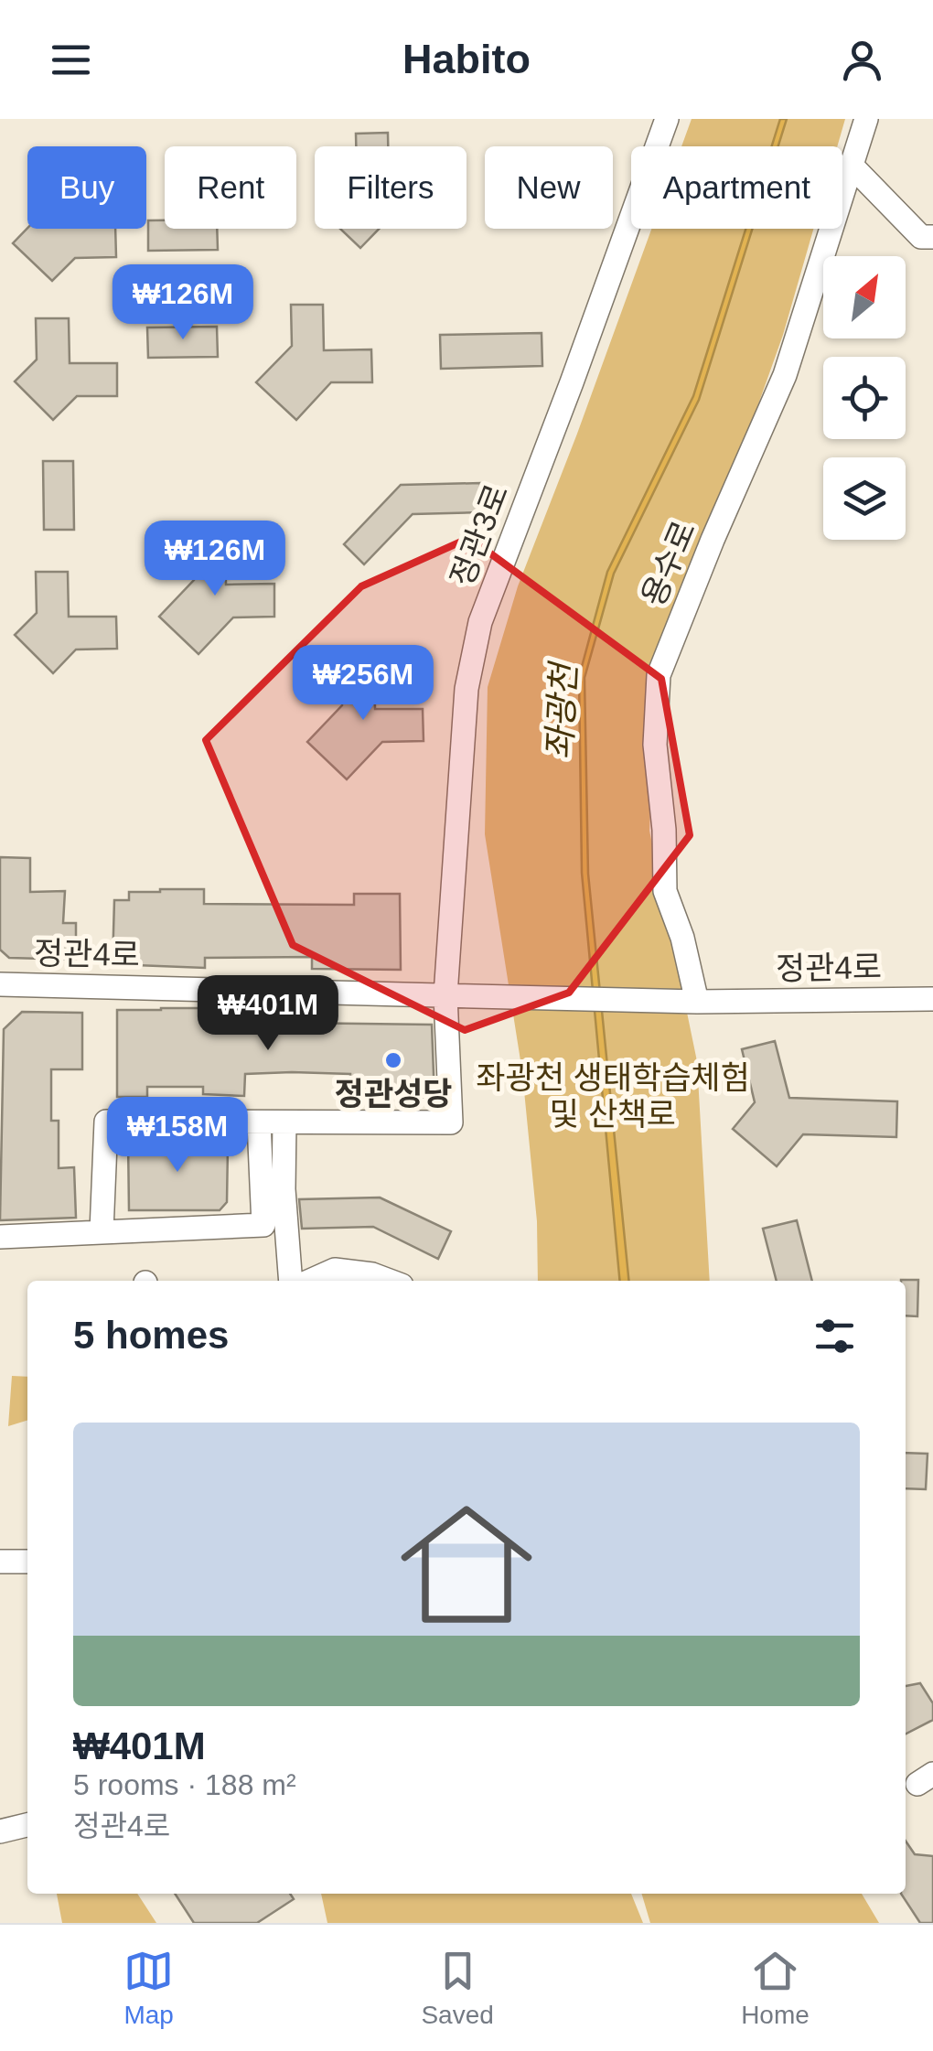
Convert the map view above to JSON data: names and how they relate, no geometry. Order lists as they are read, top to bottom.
{
  "streets": {
    "street": ["정관3로", "용수로", "정관4로"]
  },
  "crossings": [
    ["정관3로", "정관4로"],
    ["용수로", "정관4로"]
  ],
  "water": ["좌광천"],
  "parks": ["좌광천 생태학습체험 및 산책로"],
  "places": ["정관성당"],
  "north": "top right",
  "page": {
    "header": "Habito",
    "chip": [
      "Buy",
      "Rent",
      "Filters",
      "New",
      "Apartment"
    ],
    "price": [
      "₩126M",
      "₩126M",
      "₩256M",
      "₩401M",
      "₩158M"
    ],
    "heading": "5 homes",
    "list": [
      {
        "name": "₩401M",
        "note": "5 rooms · 188 m² · 정관4로"
      }
    ],
    "tabs": ["Map", "Saved", "Home"]
  }
}
